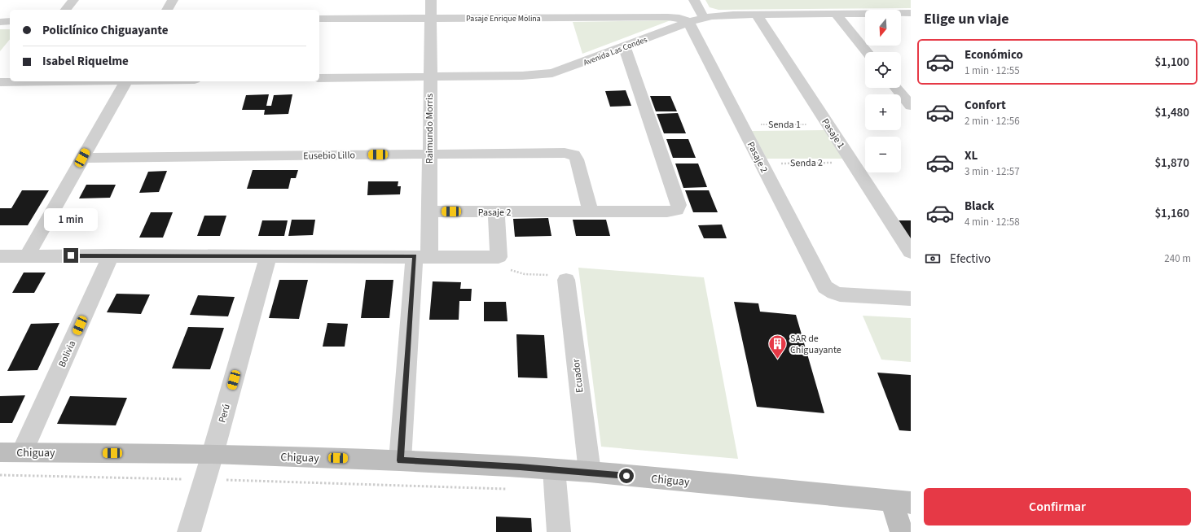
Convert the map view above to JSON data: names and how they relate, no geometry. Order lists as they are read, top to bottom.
{
  "streets": {
    "street": [
      "Pasaje Enrique Molina",
      "Avenida Las Condes",
      "Raimundo Morris",
      "Pasaje 1",
      "Eusebio Lillo",
      "Pasaje 2",
      "Bolivia",
      "Ecuador",
      "Perú",
      "Chiguay"
    ],
    "path": ["Senda 1", "Senda 2"]
  },
  "crossings": [
    ["Pasaje Enrique Molina", "Avenida Las Condes"],
    ["Pasaje Enrique Molina", "Raimundo Morris"],
    ["Pasaje Enrique Molina", "Pasaje 2"],
    ["Avenida Las Condes", "Raimundo Morris"],
    ["Avenida Las Condes", "Pasaje 1"],
    ["Avenida Las Condes", "Pasaje 2"],
    ["Senda 1", "Pasaje 1"],
    ["Senda 1", "Pasaje 2"],
    ["Raimundo Morris", "Eusebio Lillo"],
    ["Raimundo Morris", "Pasaje 2"],
    ["Raimundo Morris", "Chiguay"],
    ["Pasaje 1", "Senda 2"],
    ["Eusebio Lillo", "Pasaje 2"],
    ["Pasaje 2", "Senda 2"],
    ["Bolivia", "Chiguay"],
    ["Ecuador", "Chiguay"],
    ["Perú", "Chiguay"]
  ],
  "places": {
    "building": ["SAR de Chiguayante"]
  },
  "north": "bottom",
  "page": {
    "heading": "Elige un viaje",
    "map_buttons": ["+", "−"],
    "banner": ["Policlínico Chiguayante", "Isabel Riquelme"],
    "list": [
      {
        "name": "Económico",
        "note": "1 min · 12:55",
        "value": "$1,100"
      },
      {
        "name": "Confort",
        "note": "2 min · 12:56",
        "value": "$1,480"
      },
      {
        "name": "XL",
        "note": "3 min · 12:57",
        "value": "$1,870"
      },
      {
        "name": "Black",
        "note": "4 min · 12:58",
        "value": "$1,160"
      }
    ],
    "bubble": "1 min",
    "pay": ["Efectivo", "240 m"],
    "buttons": "Confirmar"
  }
}
